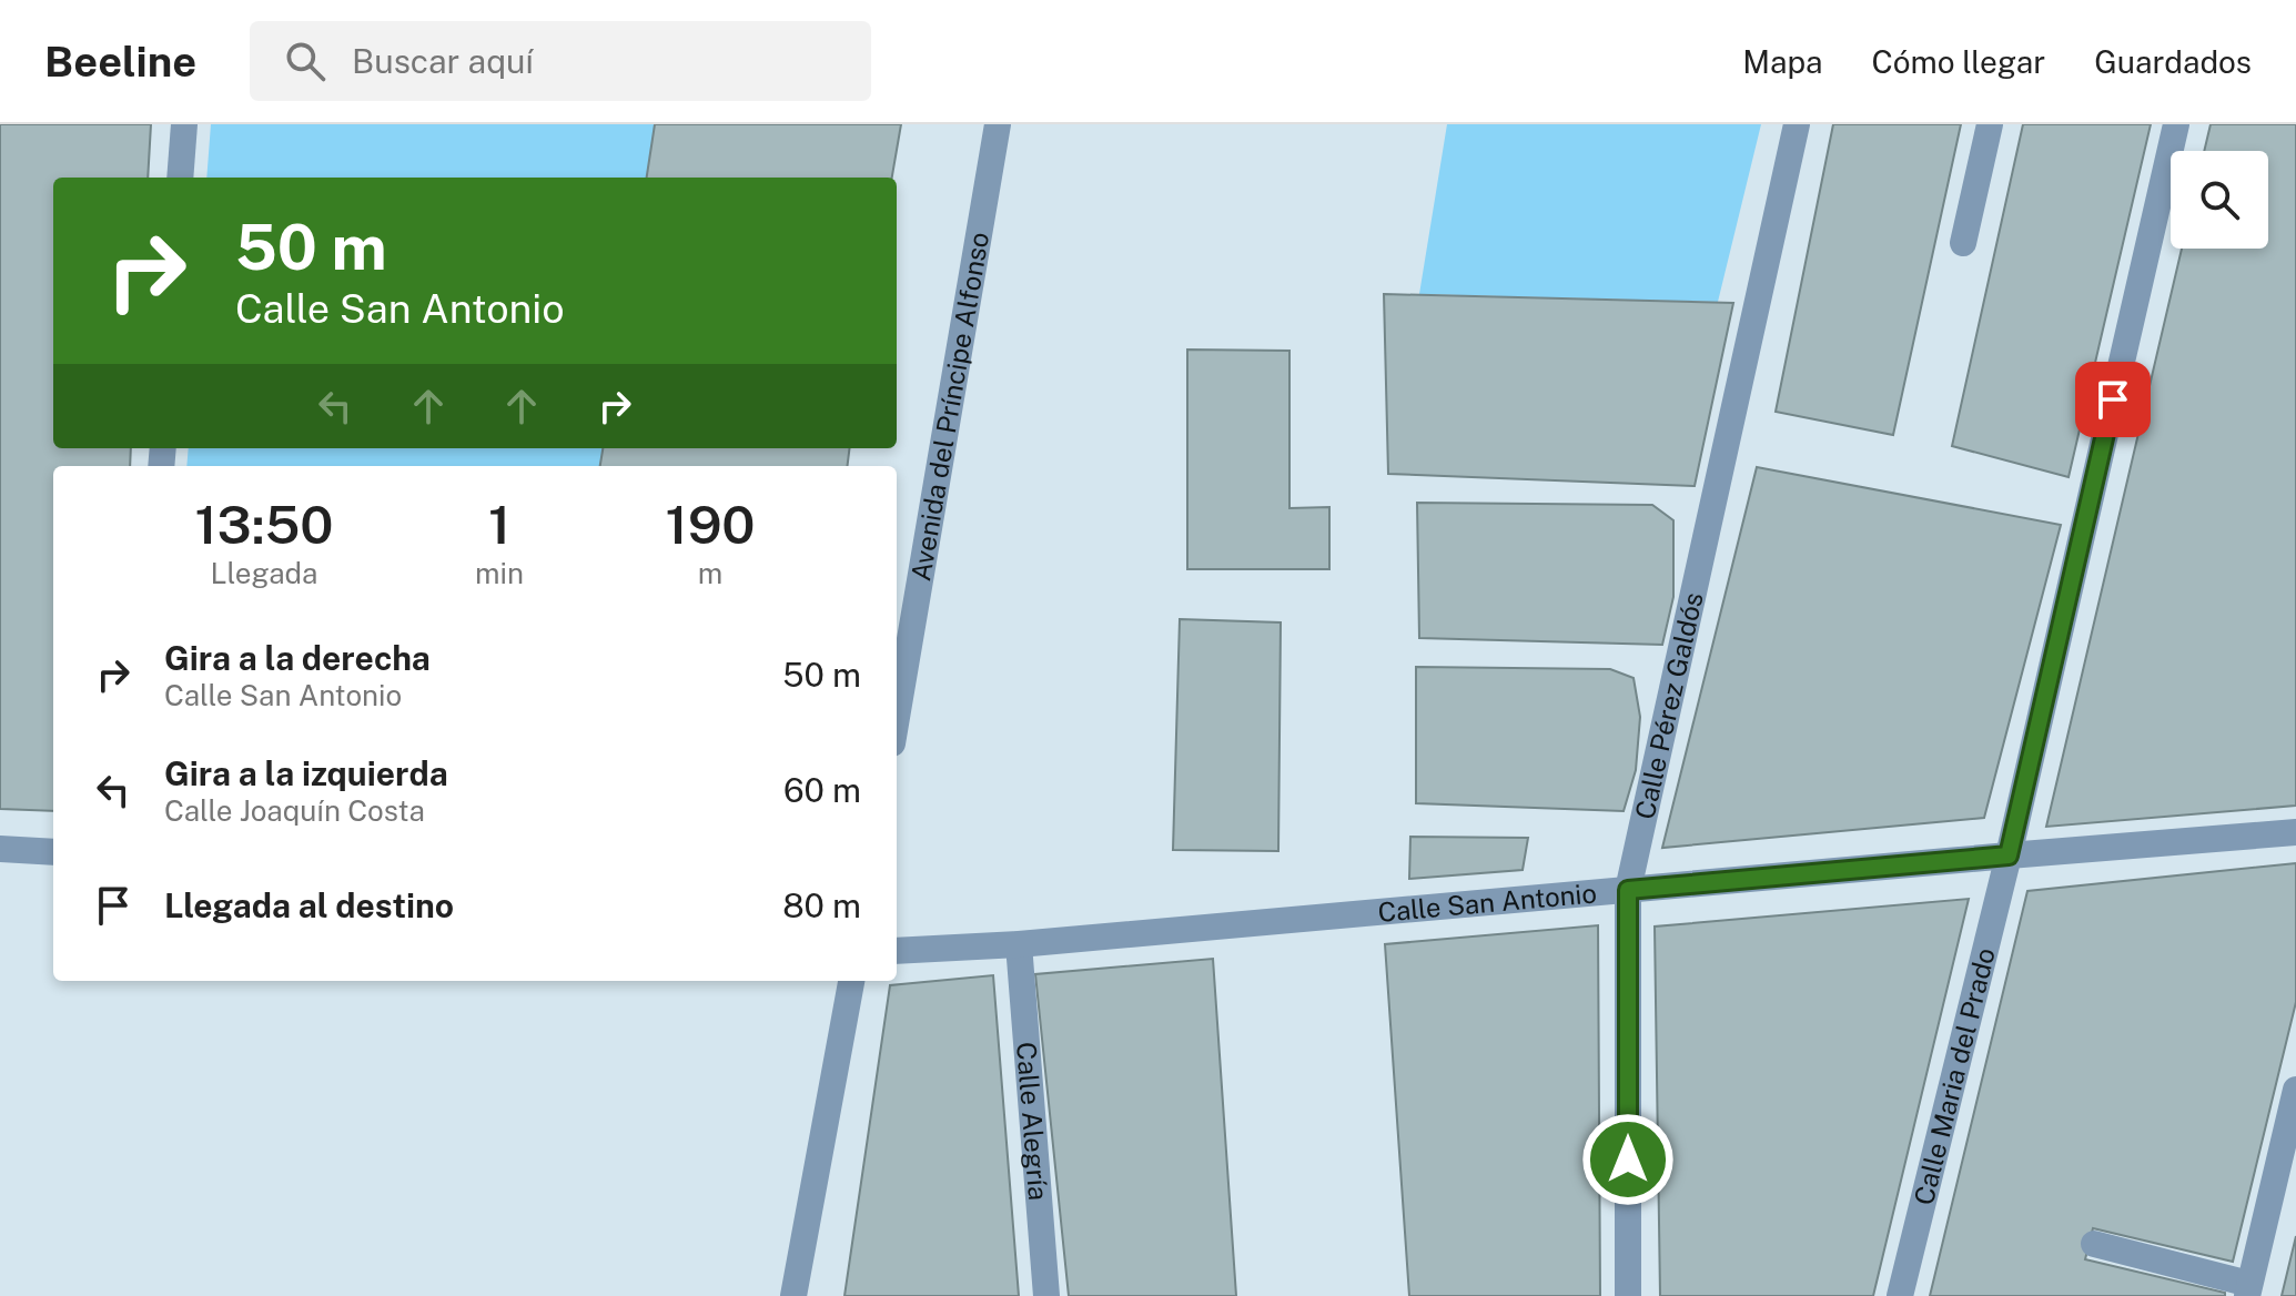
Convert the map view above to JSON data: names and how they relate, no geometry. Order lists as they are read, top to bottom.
{
  "streets": {
    "street": [
      "Avenida del Príncipe Alfonso",
      "Calle Pérez Galdós",
      "Calle San Antonio",
      "Calle Maria del Prado",
      "Calle Alegría"
    ]
  },
  "crossings": [
    ["Calle Pérez Galdós", "Calle San Antonio"],
    ["Calle San Antonio", "Calle Maria del Prado"],
    ["Calle San Antonio", "Calle Alegría"]
  ],
  "page": {
    "header": "Beeline",
    "search": "Buscar aquí",
    "nav": ["Mapa", "Cómo llegar", "Guardados"],
    "turn": ["50 m", "Calle San Antonio"],
    "eta": [
      "13:50",
      "Llegada",
      "1",
      "min",
      "190",
      "m"
    ],
    "list": [
      {
        "name": "Gira a la derecha",
        "note": "Calle San Antonio",
        "value": "50 m"
      },
      {
        "name": "Gira a la izquierda",
        "note": "Calle Joaquín Costa",
        "value": "60 m"
      },
      {
        "name": "Llegada al destino",
        "value": "80 m"
      }
    ]
  }
}
